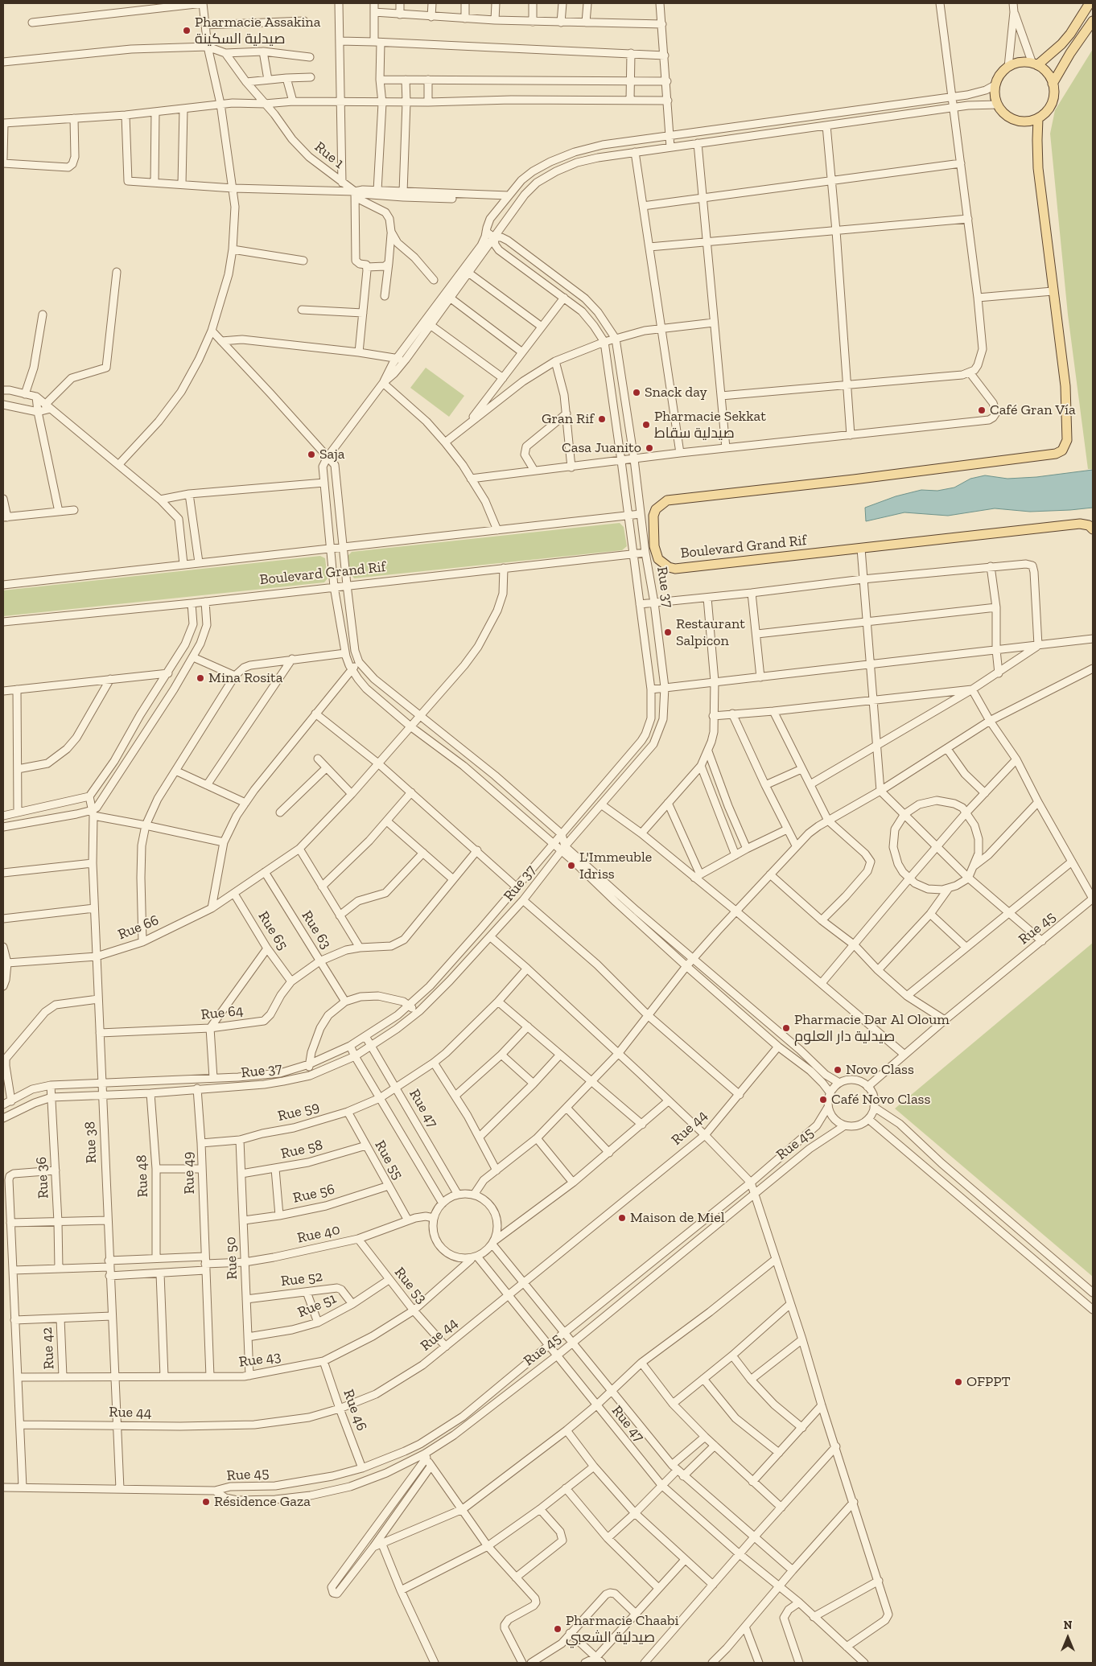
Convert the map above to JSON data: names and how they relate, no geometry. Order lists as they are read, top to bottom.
{
  "streets": {
    "main road": ["Boulevard Grand Rif"],
    "street": [
      "Rue 1",
      "Rue 37",
      "Rue 66",
      "Rue 45",
      "Rue 63",
      "Rue 65",
      "Rue 64",
      "Rue 47",
      "Rue 59",
      "Rue 44",
      "Rue 38",
      "Rue 58",
      "Rue 55",
      "Rue 49",
      "Rue 48",
      "Rue 36",
      "Rue 56",
      "Rue 40",
      "Rue 50",
      "Rue 52",
      "Rue 53",
      "Rue 51",
      "Rue 42",
      "Rue 43",
      "Rue 46"
    ]
  },
  "crossings": [
    ["Boulevard Grand Rif", "Rue 37"],
    ["Boulevard Grand Rif", "Rue 66"],
    ["Rue 37", "Rue 47"],
    ["Rue 37", "Rue 38"],
    ["Rue 37", "Rue 49"],
    ["Rue 37", "Rue 48"],
    ["Rue 37", "Rue 36"],
    ["Rue 66", "Rue 63"],
    ["Rue 66", "Rue 65"],
    ["Rue 66", "Rue 38"],
    ["Rue 45", "Rue 47"],
    ["Rue 45", "Rue 38"],
    ["Rue 45", "Rue 46"],
    ["Rue 63", "Rue 64"],
    ["Rue 65", "Rue 64"],
    ["Rue 64", "Rue 38"],
    ["Rue 47", "Rue 59"],
    ["Rue 47", "Rue 44"],
    ["Rue 47", "Rue 40"],
    ["Rue 47", "Rue 43"],
    ["Rue 59", "Rue 55"],
    ["Rue 59", "Rue 49"],
    ["Rue 59", "Rue 50"],
    ["Rue 44", "Rue 38"],
    ["Rue 44", "Rue 53"],
    ["Rue 44", "Rue 46"],
    ["Rue 38", "Rue 40"],
    ["Rue 38", "Rue 43"],
    ["Rue 58", "Rue 55"],
    ["Rue 58", "Rue 50"],
    ["Rue 55", "Rue 56"],
    ["Rue 55", "Rue 40"],
    ["Rue 49", "Rue 40"],
    ["Rue 49", "Rue 43"],
    ["Rue 48", "Rue 40"],
    ["Rue 36", "Rue 40"],
    ["Rue 56", "Rue 50"],
    ["Rue 40", "Rue 50"],
    ["Rue 40", "Rue 53"],
    ["Rue 40", "Rue 43"],
    ["Rue 50", "Rue 52"],
    ["Rue 50", "Rue 51"],
    ["Rue 50", "Rue 43"],
    ["Rue 52", "Rue 51"],
    ["Rue 53", "Rue 51"],
    ["Rue 53", "Rue 43"],
    ["Rue 42", "Rue 43"],
    ["Rue 43", "Rue 46"]
  ],
  "places": [
    "Pharmacie Assakina صيدلية السكينة",
    "Snack day",
    "Café Gran Vía",
    "Gran Rif",
    "Pharmacie Sekkat صيدلية سقاط",
    "Casa Juanito",
    "Saja",
    "Restaurant Salpicon",
    "Mina Rosita",
    "L'Immeuble Idriss",
    "Pharmacie Dar Al Oloum صيدلية دار العلوم",
    "Novo Class",
    "Café Novo Class",
    "Maison de Miel",
    "OFPPT",
    "Résidence Gaza",
    "Pharmacie Chaabi صيدلية الشعبي"
  ],
  "north": "top"
}
